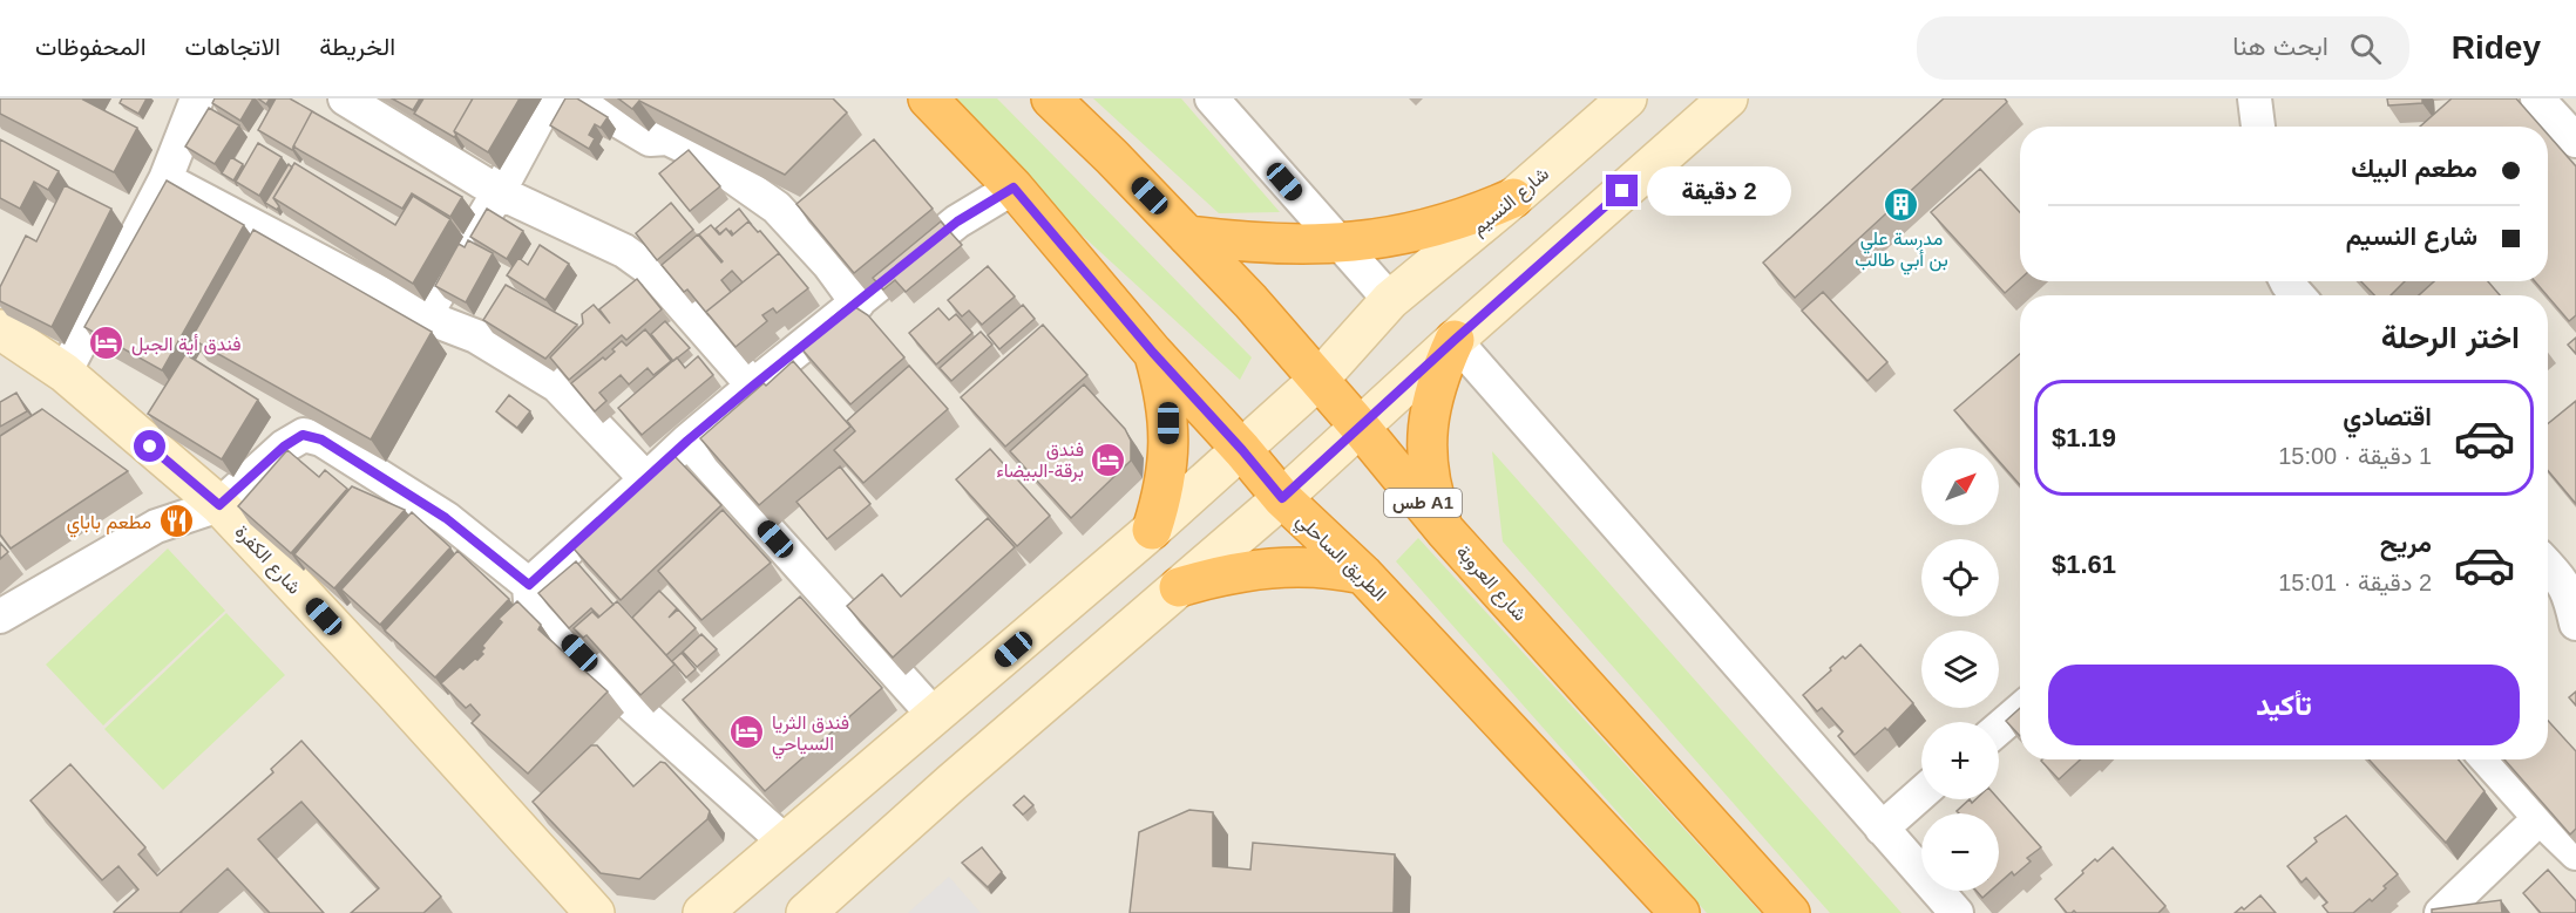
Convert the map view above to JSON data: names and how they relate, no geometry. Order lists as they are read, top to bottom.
{
  "streets": {
    "highway": ["طس A1", "الطريق الساحلي", "شارع العروبة"],
    "street": ["شارع النسيم", "شارع الكفرة"]
  },
  "crossings": [
    ["شارع النسيم", "الطريق الساحلي"],
    ["شارع النسيم", "شارع العروبة"]
  ],
  "places": {
    "building": ["مدرسة علي بن أبي طالب"],
    "hotel": ["فندق أية الجبل", "فندق برقة-البيضاء", "فندق الثريا السياحي"],
    "restaurant": ["مطعم باباي"]
  },
  "north": "top right",
  "page": {
    "header": "Ridey",
    "search": "ابحث هنا",
    "nav": ["الخريطة", "الاتجاهات", "المحفوظات"],
    "banner": ["مطعم البيك", "شارع النسيم"],
    "bubble": "2 دقيقة",
    "heading": "اختر الرحلة",
    "list": [
      {
        "name": "اقتصادي",
        "note": "1 دقيقة · 15:00",
        "value": "$1.19"
      },
      {
        "name": "مريح",
        "note": "2 دقيقة · 15:01",
        "value": "$1.61"
      }
    ],
    "map_buttons": ["+", "−"],
    "buttons": "تأكيد"
  }
}
